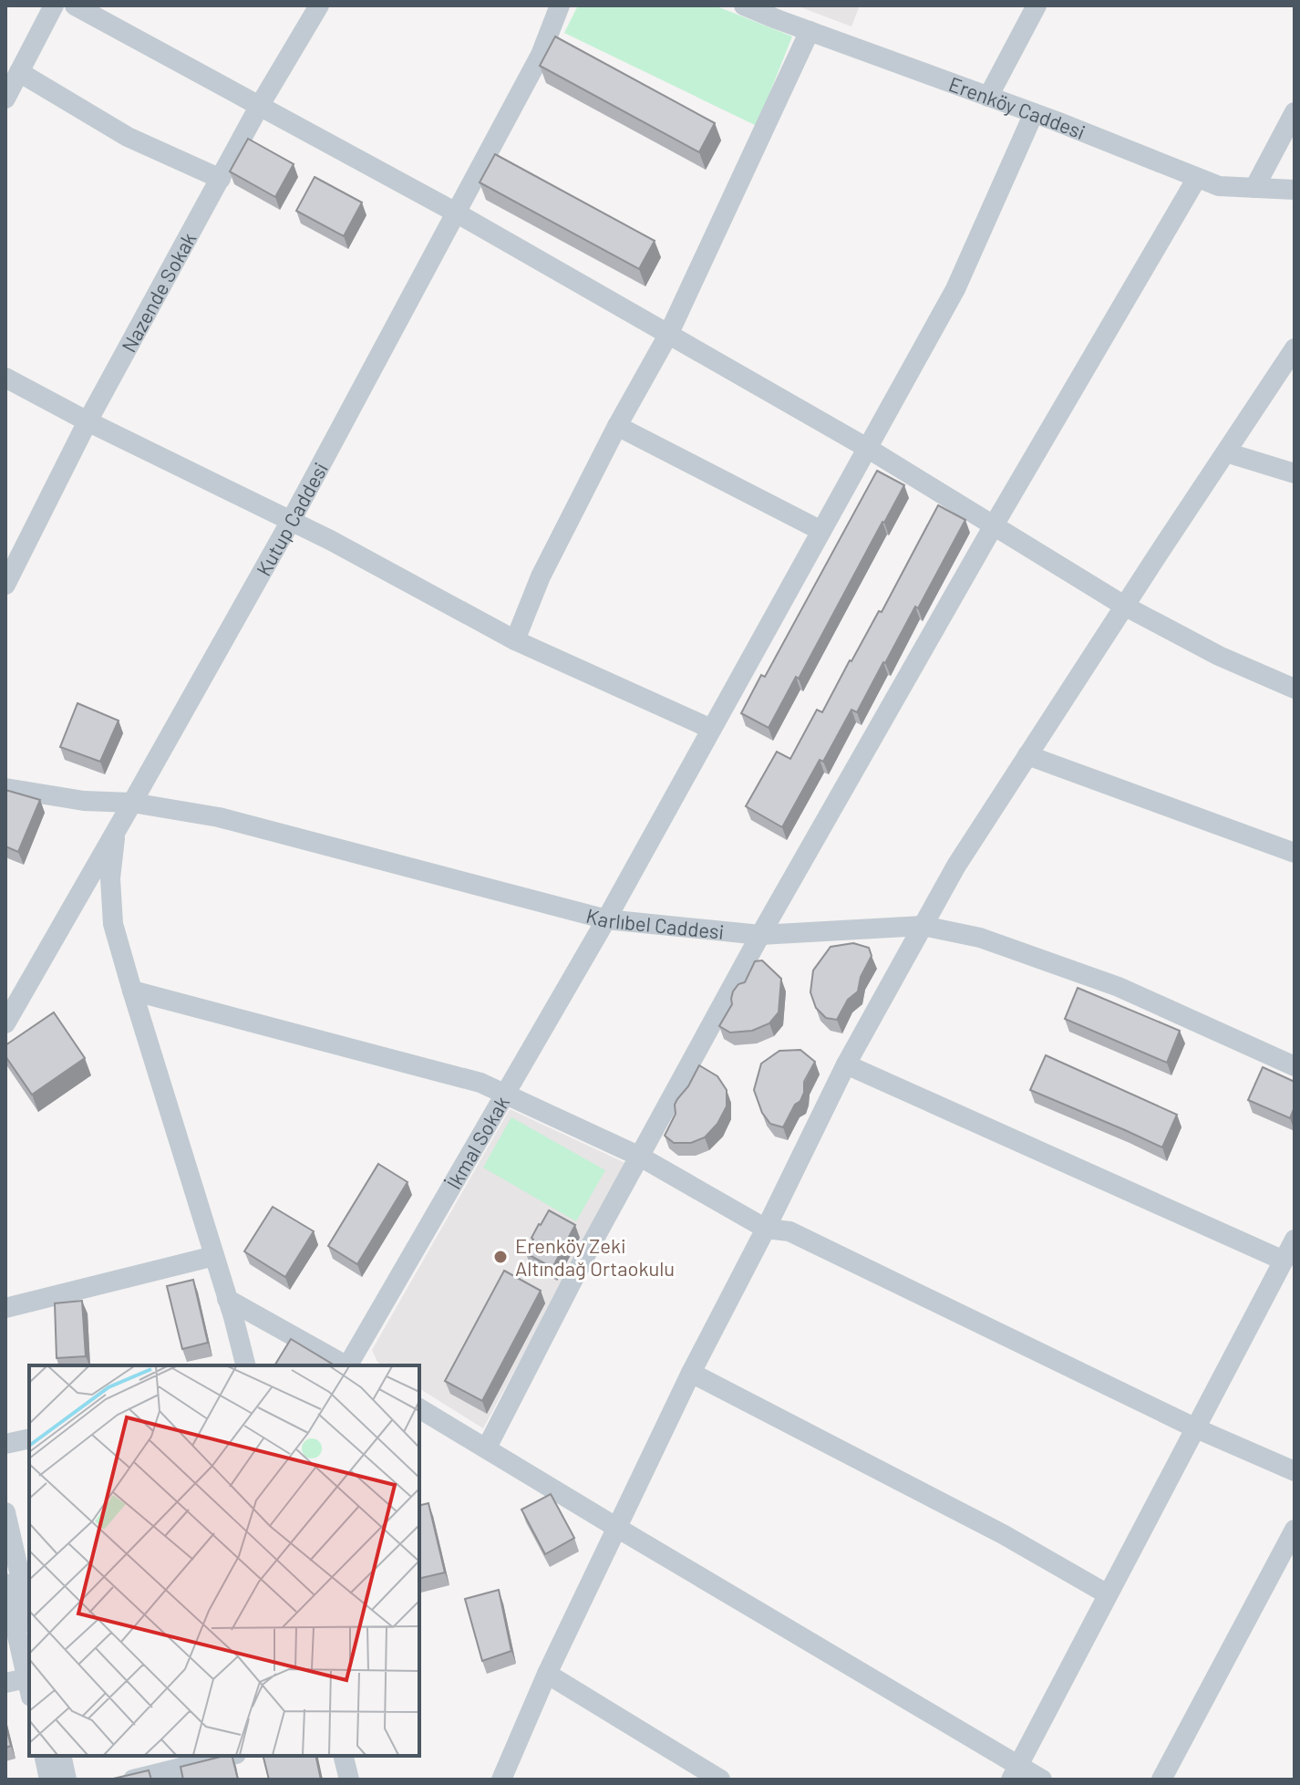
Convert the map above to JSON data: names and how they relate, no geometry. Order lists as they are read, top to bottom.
{
  "streets": {
    "street": [
      "Erenköy Caddesi",
      "Nazende Sokak",
      "Kutup Caddesi",
      "Karlıbel Caddesi",
      "İkmal Sokak"
    ]
  },
  "crossings": [
    ["Erenköy Caddesi", "İkmal Sokak"],
    ["Kutup Caddesi", "Karlıbel Caddesi"],
    ["Karlıbel Caddesi", "İkmal Sokak"]
  ],
  "places": ["Erenköy Zeki Altındağ Ortaokulu"]
}
